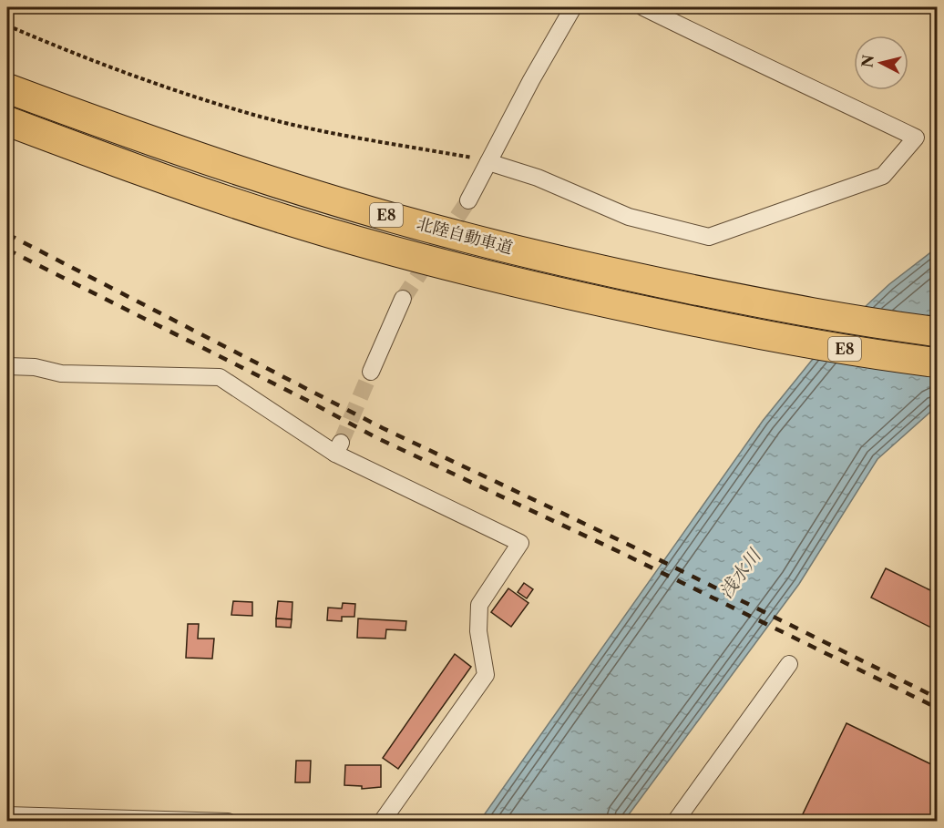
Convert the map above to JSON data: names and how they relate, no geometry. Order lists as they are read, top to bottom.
{
  "streets": {
    "highway": ["E8", "北陸自動車道"]
  },
  "water": ["浅水川"],
  "north": "left"
}
